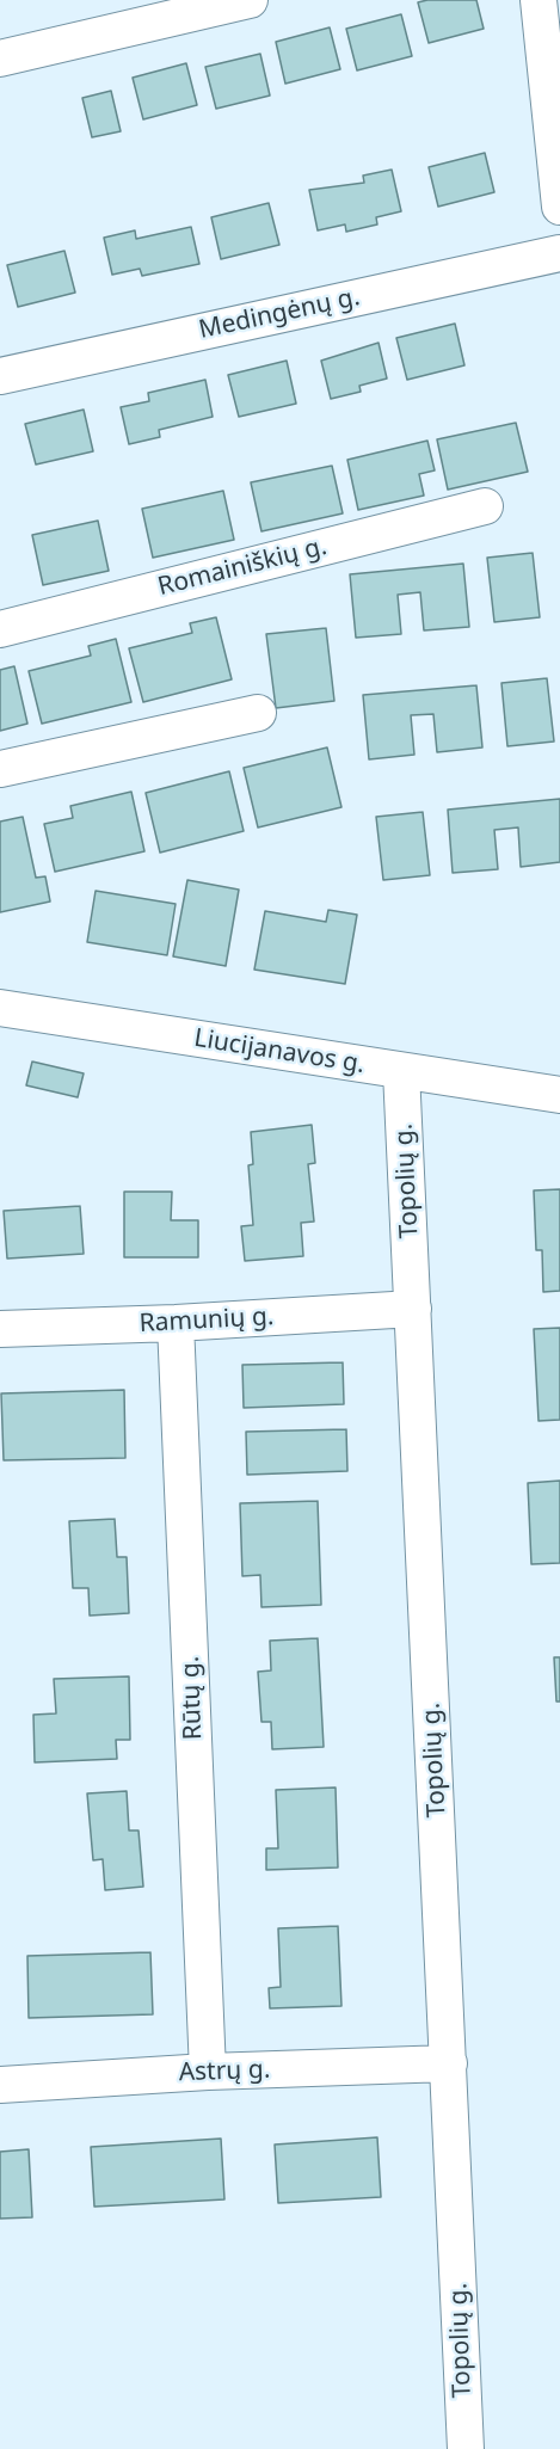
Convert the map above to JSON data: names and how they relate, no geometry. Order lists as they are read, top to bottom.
{
  "streets": {
    "street": [
      "Medingėnų g.",
      "Romainiškių g.",
      "Liucijanavos g.",
      "Topolių g.",
      "Ramunių g.",
      "Rūtų g.",
      "Astrų g."
    ]
  },
  "crossings": [
    ["Liucijanavos g.", "Topolių g."],
    ["Topolių g.", "Ramunių g."],
    ["Topolių g.", "Astrų g."],
    ["Ramunių g.", "Rūtų g."],
    ["Rūtų g.", "Astrų g."]
  ]
}
